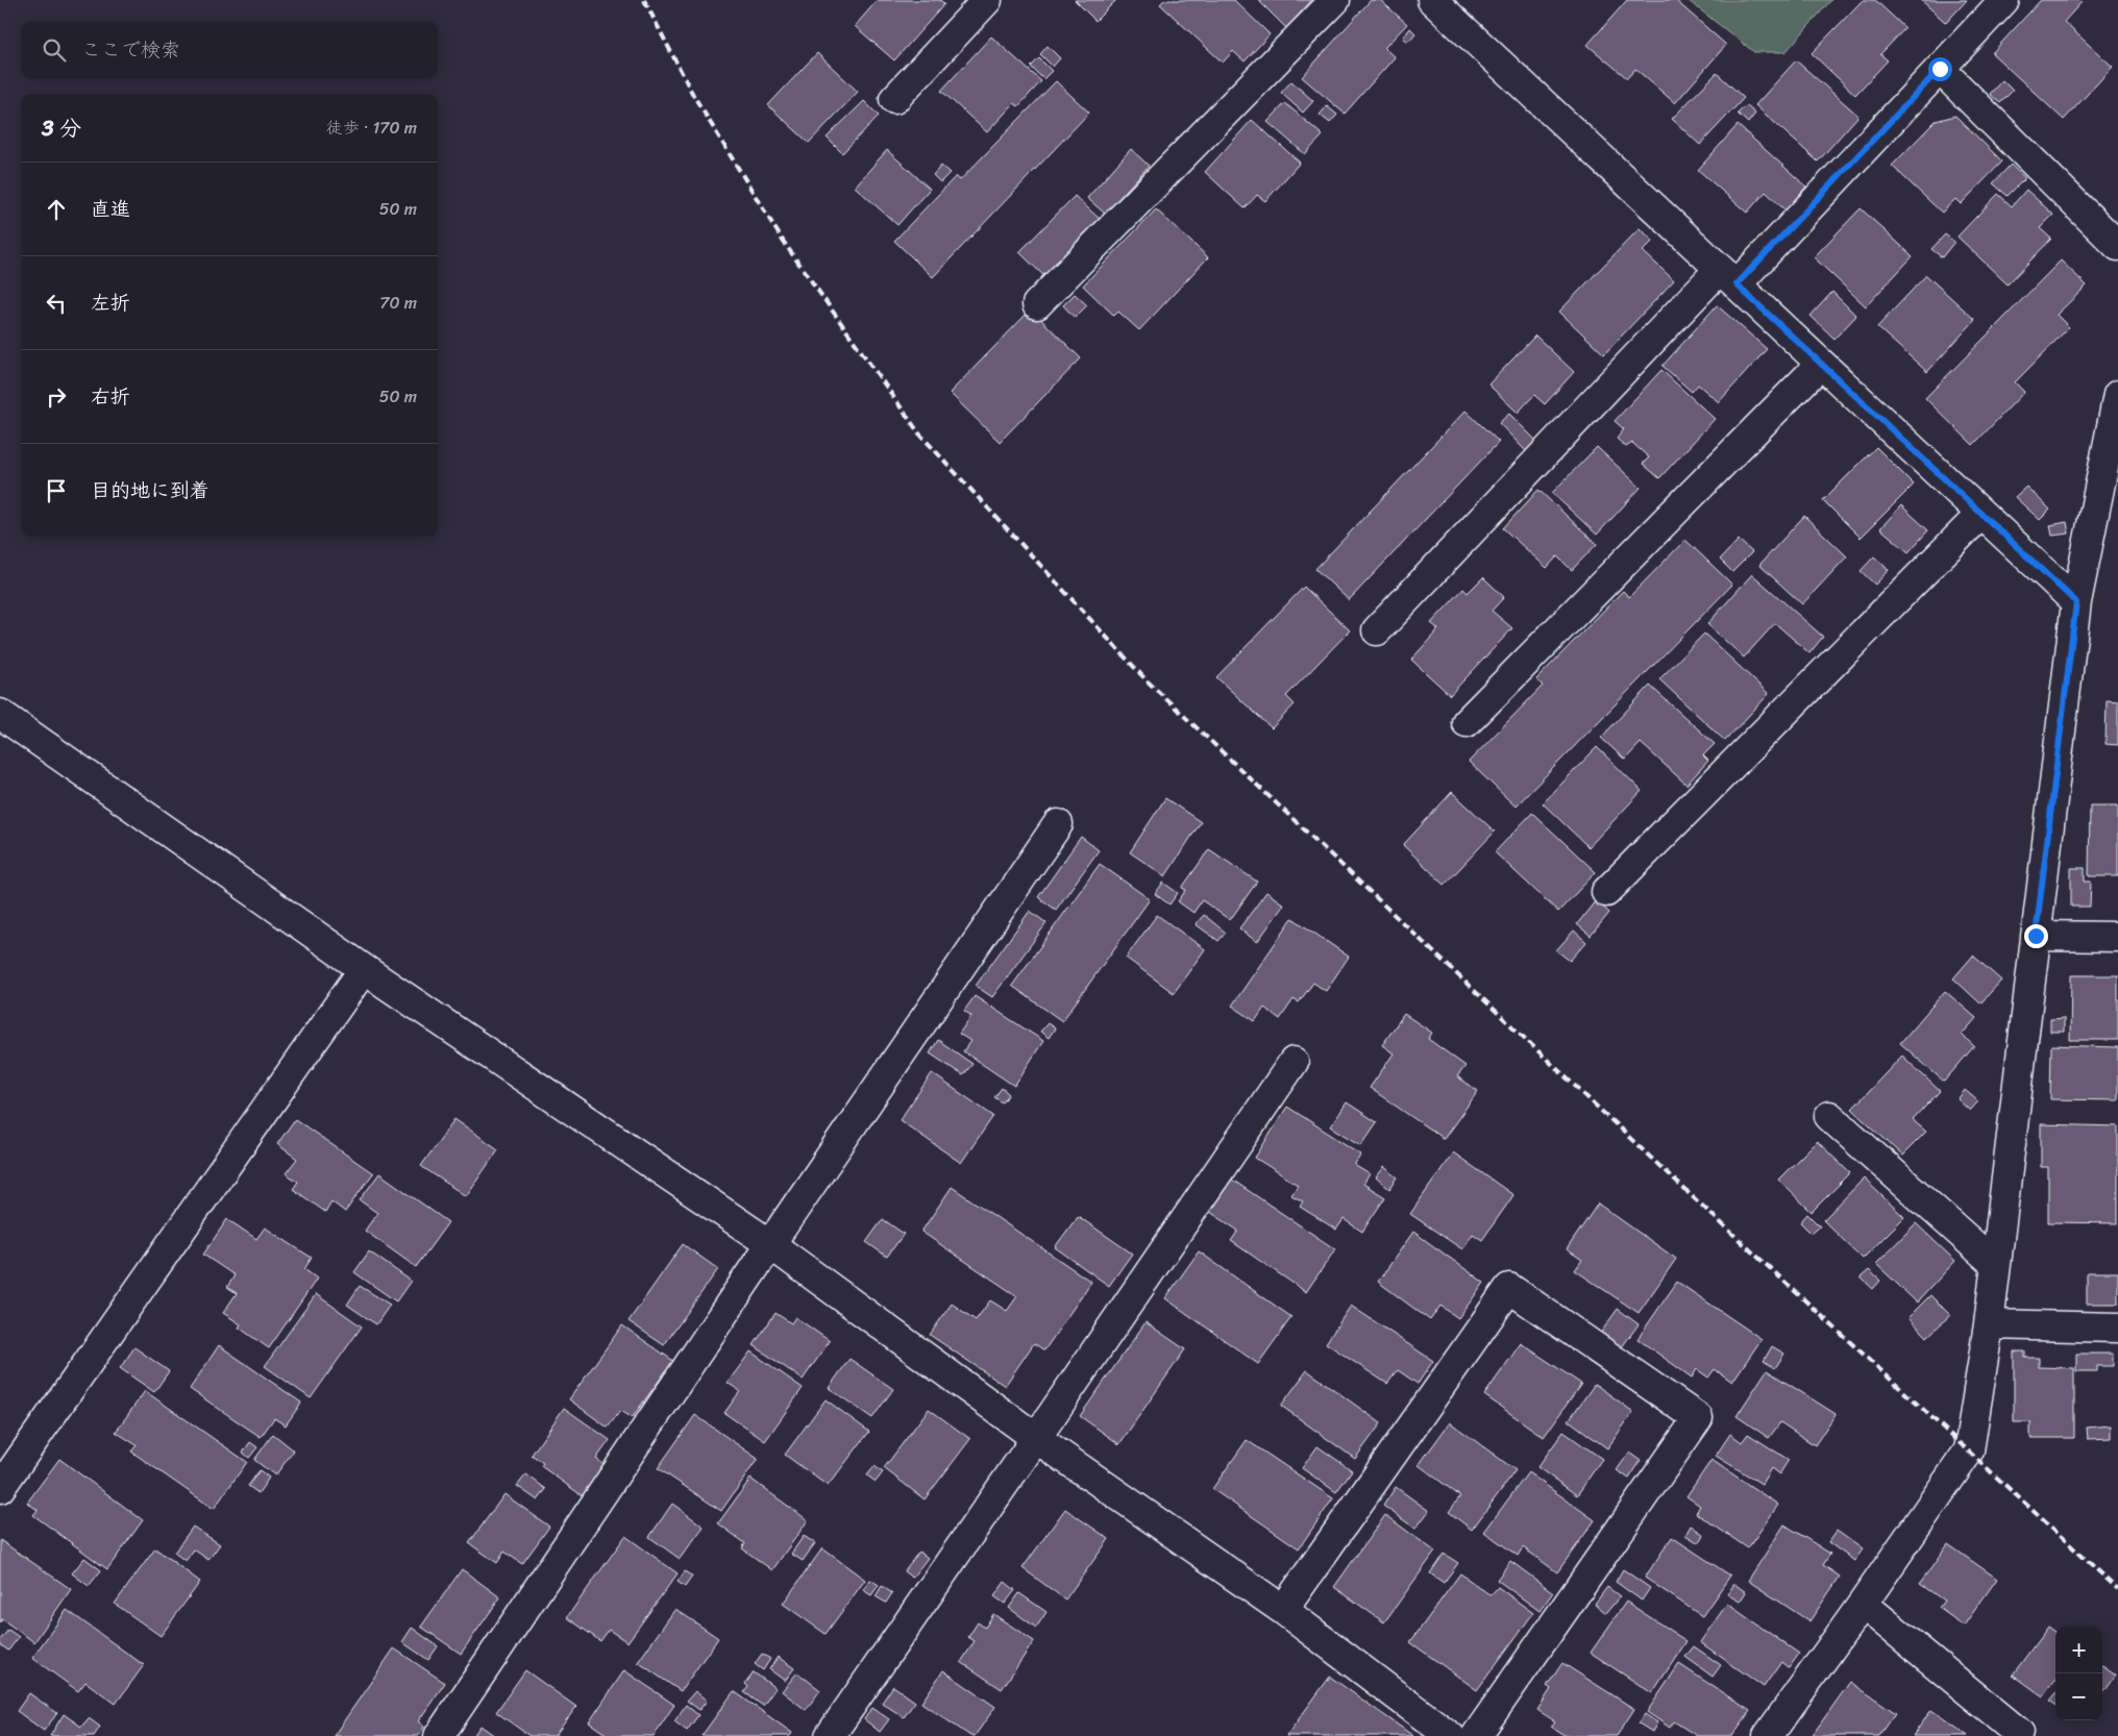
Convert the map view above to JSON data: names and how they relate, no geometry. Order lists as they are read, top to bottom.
{
  "page": {
    "search": "ここで検索",
    "heading": ["3 分", "徒歩 · 170 m"],
    "list": [
      ["直進", "50 m"],
      ["左折", "70 m"],
      ["右折", "50 m"],
      "目的地に到着"
    ],
    "map_buttons": ["+", "−"]
  }
}
